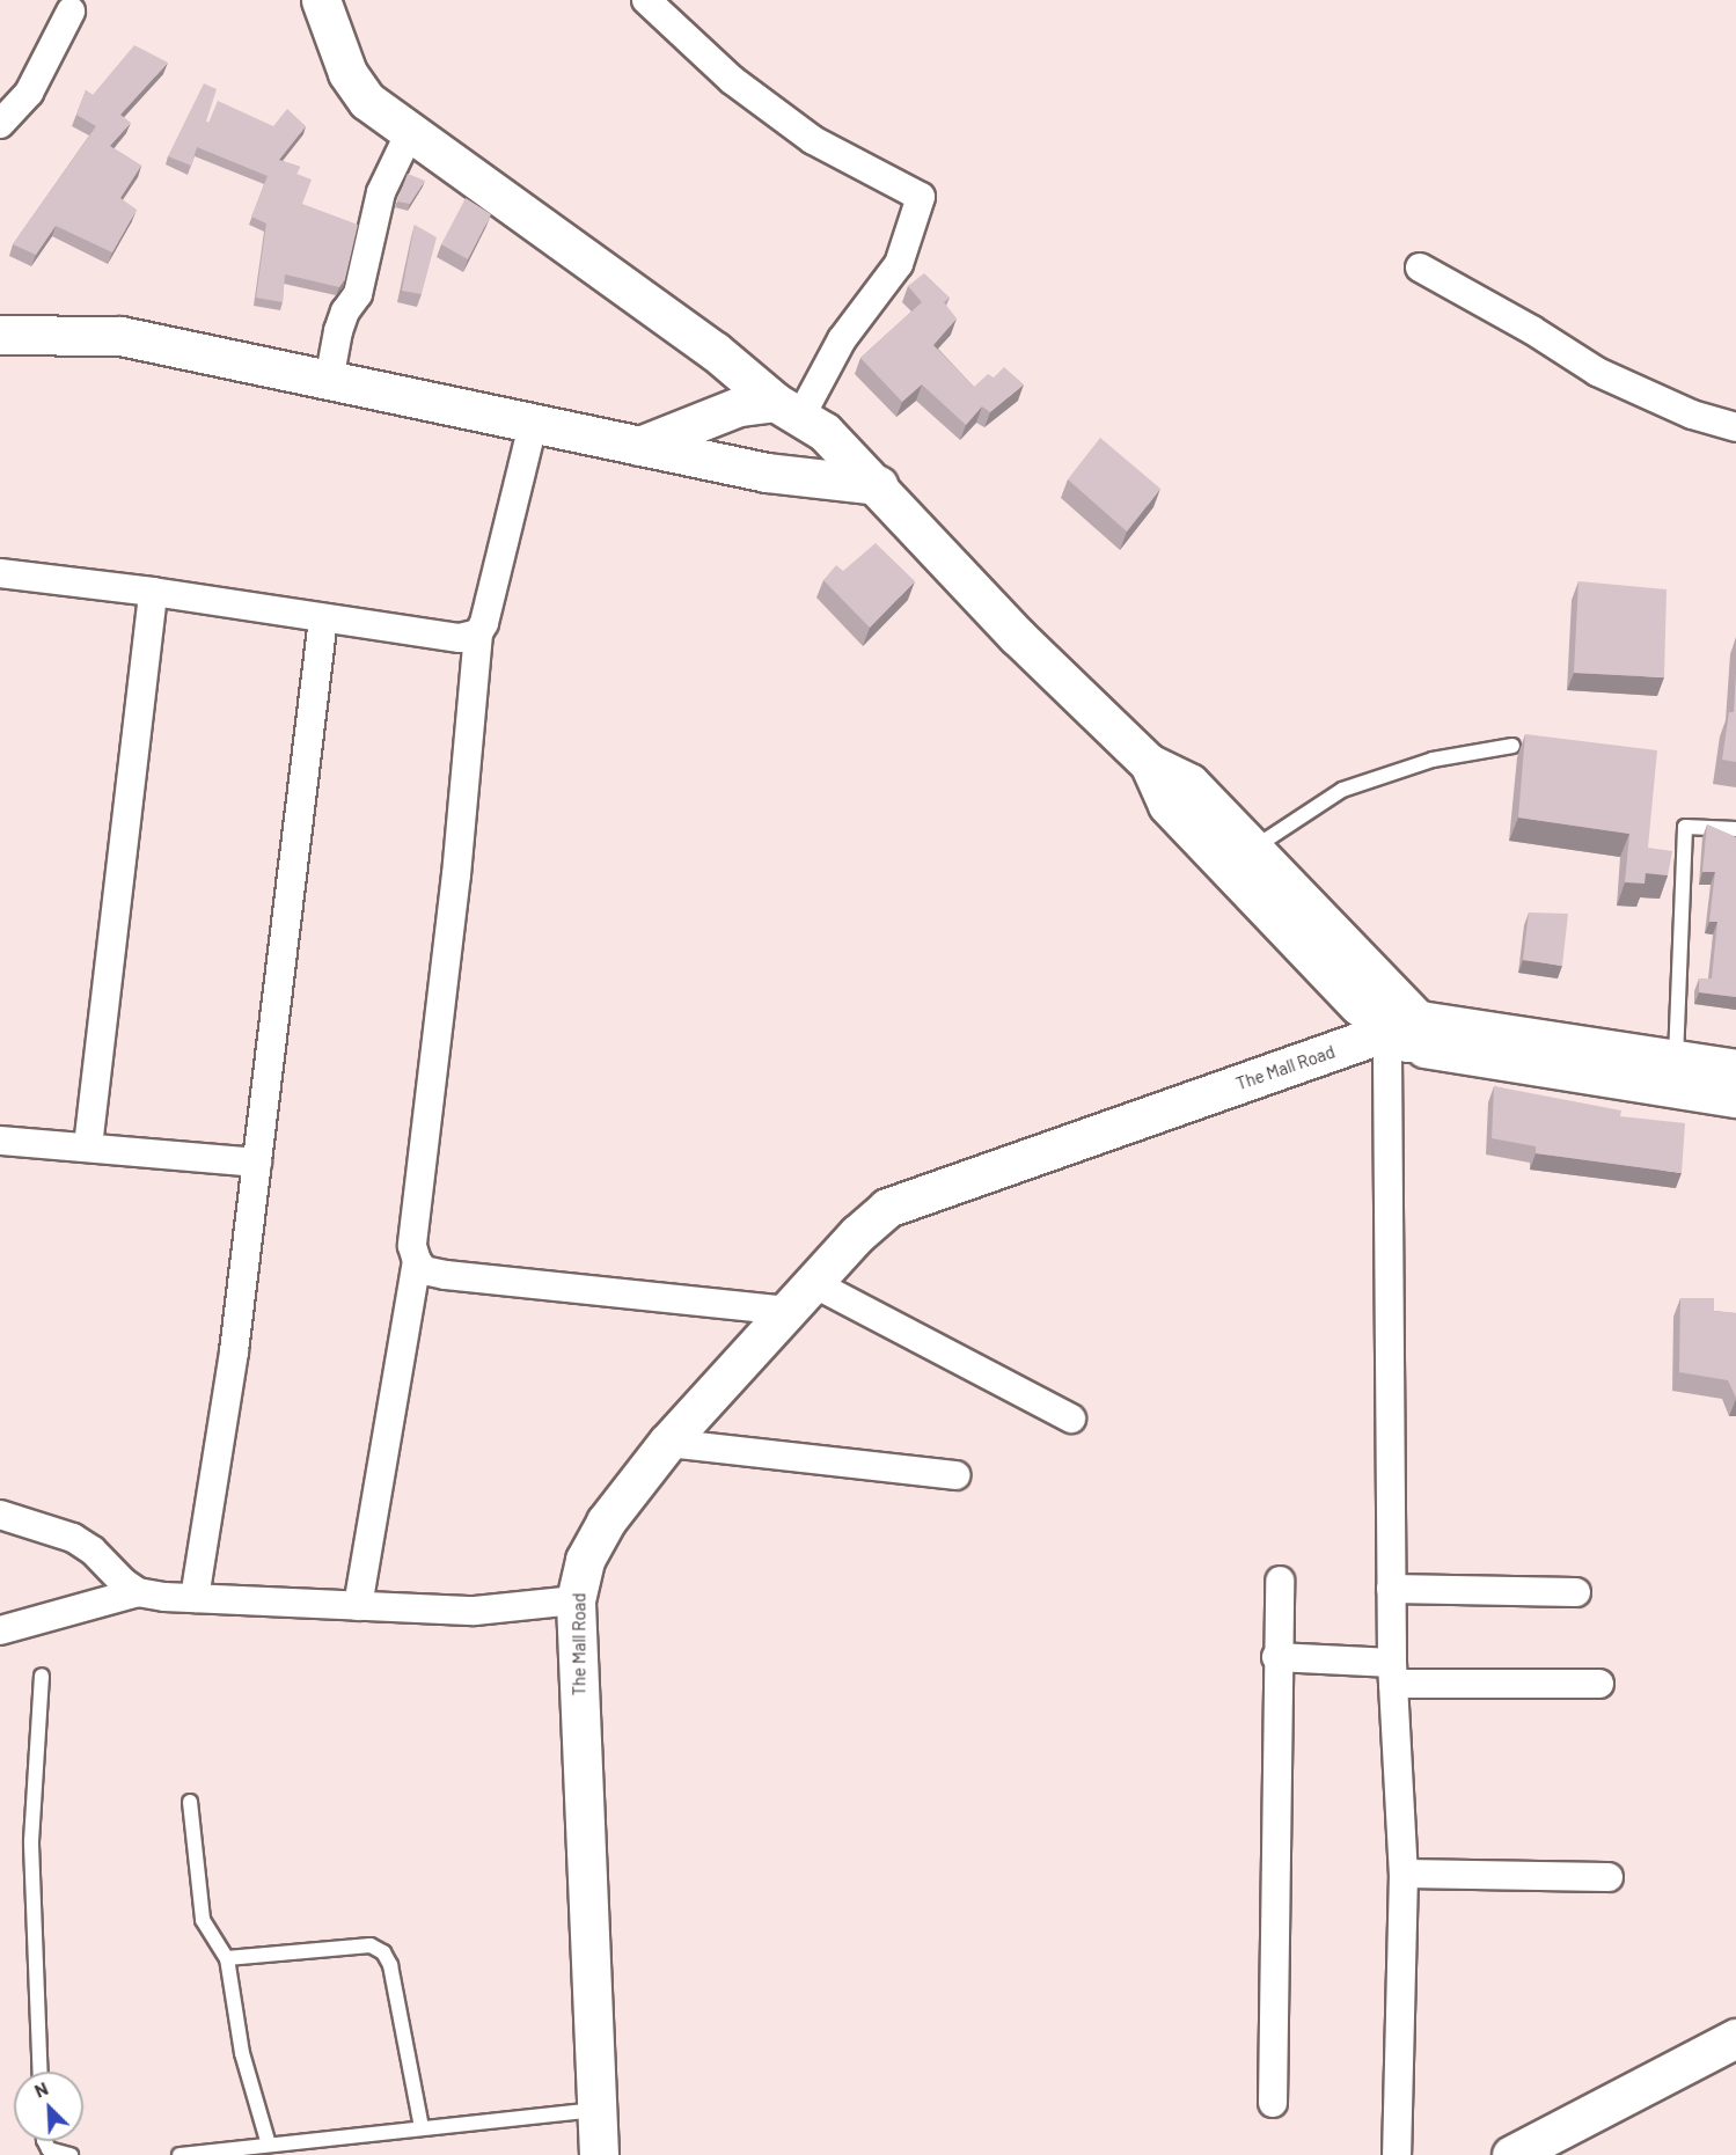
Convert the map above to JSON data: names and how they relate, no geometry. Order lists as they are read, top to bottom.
{
  "streets": {
    "street": ["The Mall Road"]
  },
  "north": "top left"
}
